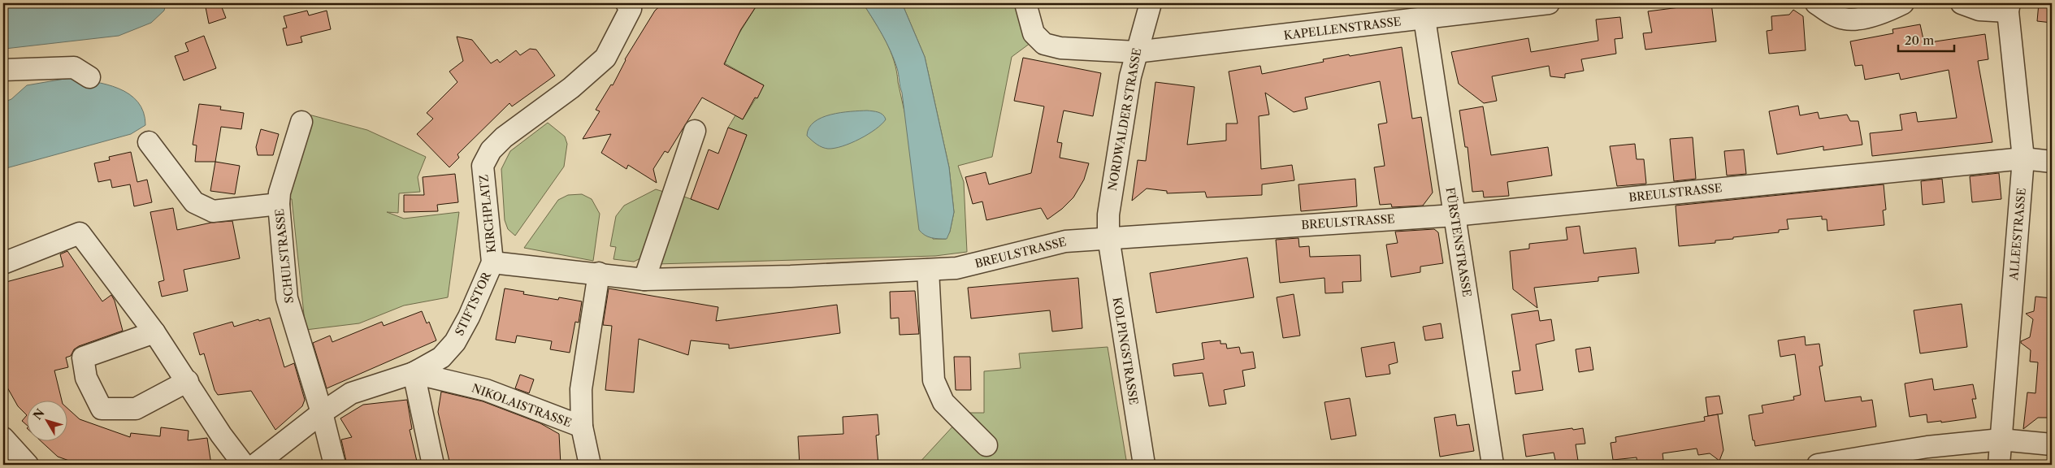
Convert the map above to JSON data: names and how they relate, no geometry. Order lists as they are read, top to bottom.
{
  "streets": {
    "street": [
      "KAPELLENSTRASSE",
      "NORDWALDER STRASSE",
      "BREULSTRASSE",
      "KIRCHPLATZ",
      "ALLEESTRASSE",
      "FÜRSTENSTRASSE",
      "SCHULSTRASSE",
      "STIFTSTOR",
      "KOLPINGSTRASSE",
      "NIKOLAISTRASSE"
    ]
  },
  "crossings": [
    ["KAPELLENSTRASSE", "NORDWALDER STRASSE"],
    ["KAPELLENSTRASSE", "FÜRSTENSTRASSE"],
    ["NORDWALDER STRASSE", "BREULSTRASSE"],
    ["NORDWALDER STRASSE", "KOLPINGSTRASSE"],
    ["BREULSTRASSE", "KIRCHPLATZ"],
    ["BREULSTRASSE", "ALLEESTRASSE"],
    ["BREULSTRASSE", "FÜRSTENSTRASSE"],
    ["BREULSTRASSE", "KOLPINGSTRASSE"],
    ["KIRCHPLATZ", "STIFTSTOR"],
    ["SCHULSTRASSE", "STIFTSTOR"],
    ["STIFTSTOR", "NIKOLAISTRASSE"]
  ],
  "scale_bar": "20 m",
  "north": "top left"
}
